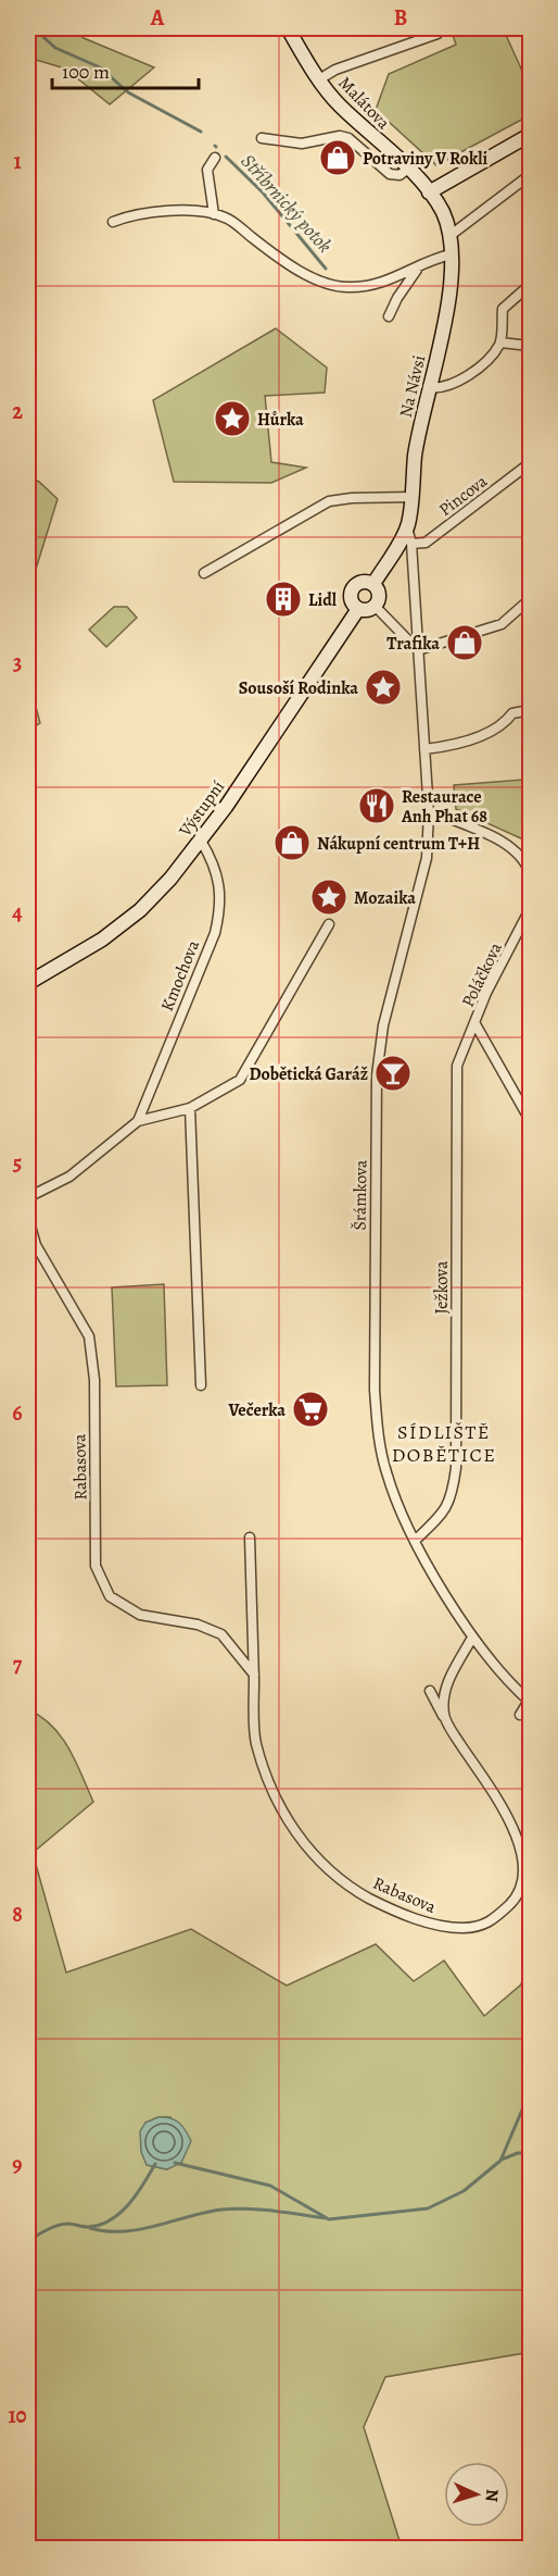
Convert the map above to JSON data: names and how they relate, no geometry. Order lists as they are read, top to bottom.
{
  "streets": {
    "street": [
      "Malátova",
      "Na Návsi",
      "Pincova",
      "Výstupní",
      "Poláčkova",
      "Kmochova",
      "Šrámkova",
      "Ježkova",
      "Rabasova"
    ]
  },
  "crossings": [
    ["Malátova", "Na Návsi"],
    ["Na Návsi", "Výstupní"],
    ["Na Návsi", "Šrámkova"],
    ["Pincova", "Šrámkova"],
    ["Výstupní", "Kmochova"],
    ["Poláčkova", "Ježkova"],
    ["Šrámkova", "Ježkova"]
  ],
  "districts": ["SÍDLIŠTĚ DOBĚTICE"],
  "water": ["Stříbrnický potok"],
  "places": {
    "shop": ["Potraviny V Rokli", "Trafika", "Nákupní centrum T+H"],
    "place": ["Hůrka", "Sousoší Rodinka", "Mozaika"],
    "building": ["Lidl"],
    "restaurant": ["Restaurace Anh Phat 68"],
    "bar": ["Dobětická Garáž"],
    "supermarket": ["Večerka"]
  },
  "scale_bar": "100 m",
  "north": "right",
  "grid": {
    "columns": ["A", "B"],
    "rows": [
      "1",
      "2",
      "3",
      "4",
      "5",
      "6",
      "7",
      "8",
      "9",
      "10"
    ]
  }
}
